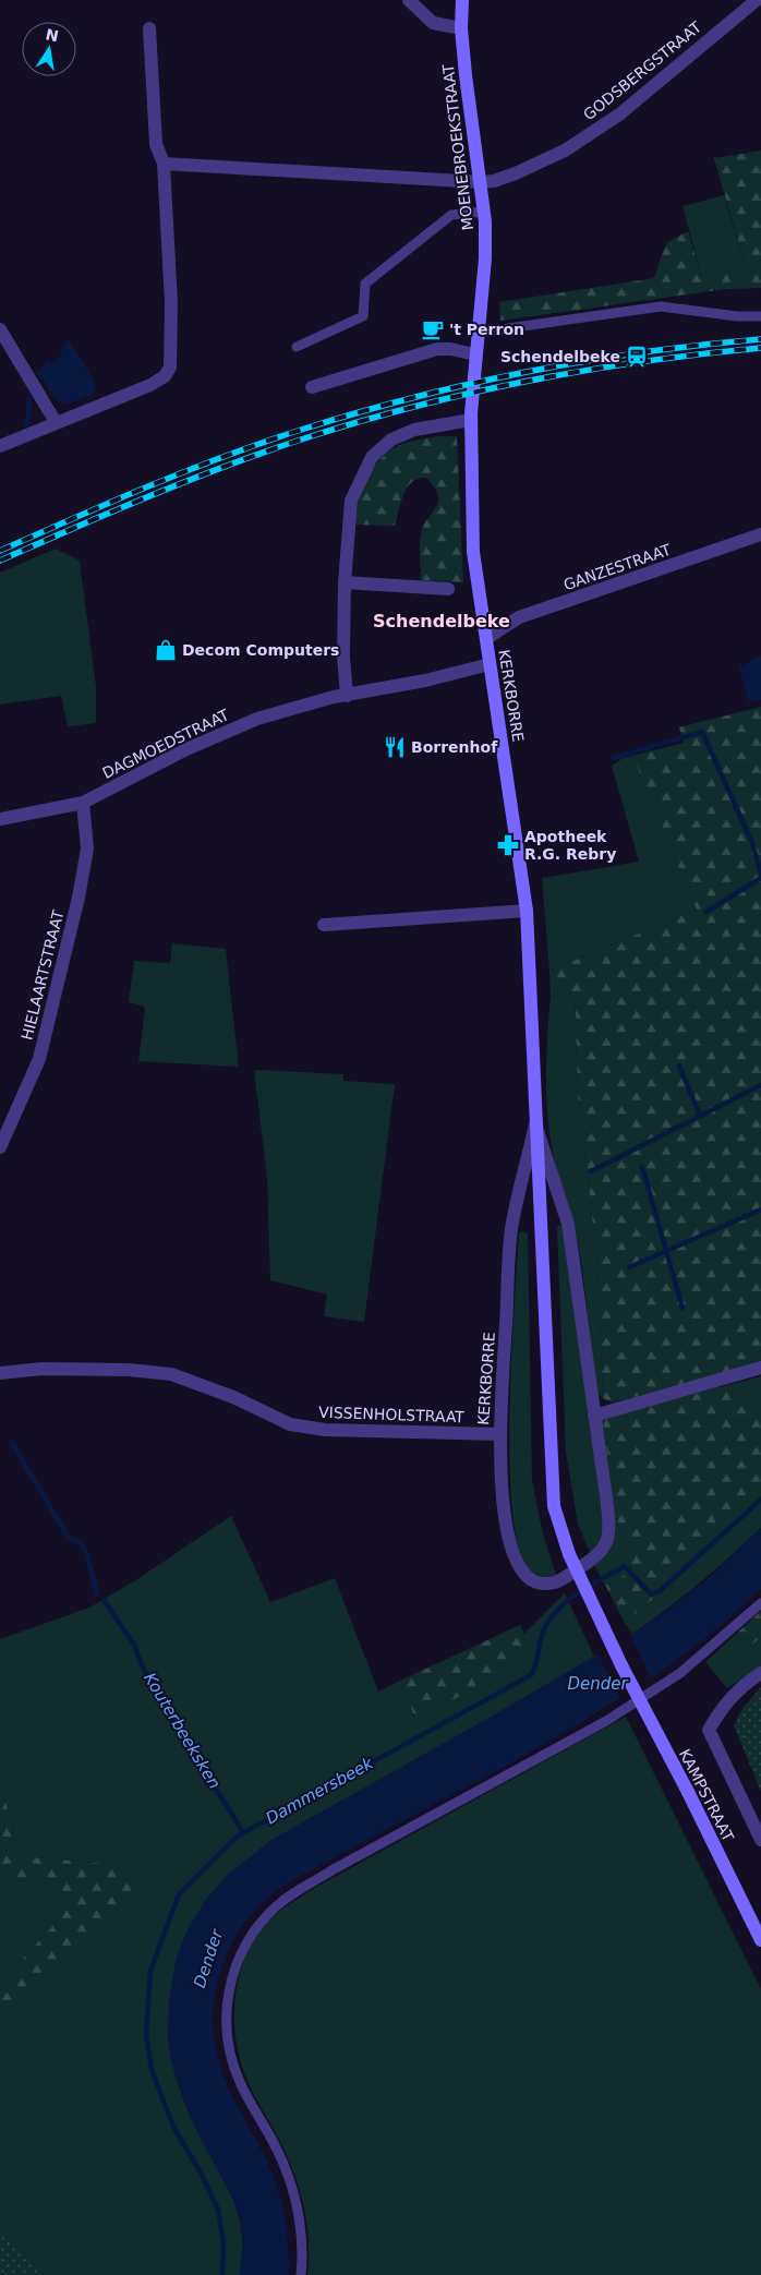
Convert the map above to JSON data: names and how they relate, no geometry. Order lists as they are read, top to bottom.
{
  "streets": {
    "street": [
      "GODSBERGSTRAAT",
      "MOENEBROEKSTRAAT",
      "GANZESTRAAT",
      "KERKBORRE",
      "DAGMOEDSTRAAT",
      "HIELAARTSTRAAT",
      "VISSENHOLSTRAAT",
      "KAMPSTRAAT"
    ]
  },
  "crossings": [
    ["GODSBERGSTRAAT", "MOENEBROEKSTRAAT"],
    ["MOENEBROEKSTRAAT", "KERKBORRE"],
    ["GANZESTRAAT", "KERKBORRE"],
    ["KERKBORRE", "DAGMOEDSTRAAT"],
    ["KERKBORRE", "VISSENHOLSTRAAT"],
    ["KERKBORRE", "KAMPSTRAAT"],
    ["DAGMOEDSTRAAT", "HIELAARTSTRAAT"]
  ],
  "districts": ["Schendelbeke"],
  "water": ["Dender", "Kouterbeeksken", "Dammersbeek"],
  "places": {
    "cafe": ["'t Perron"],
    "station": ["Schendelbeke"],
    "shop": ["Decom Computers"],
    "restaurant": ["Borrenhof"],
    "pharmacy": ["Apotheek R.G. Rebry"]
  },
  "north": "top"
}
